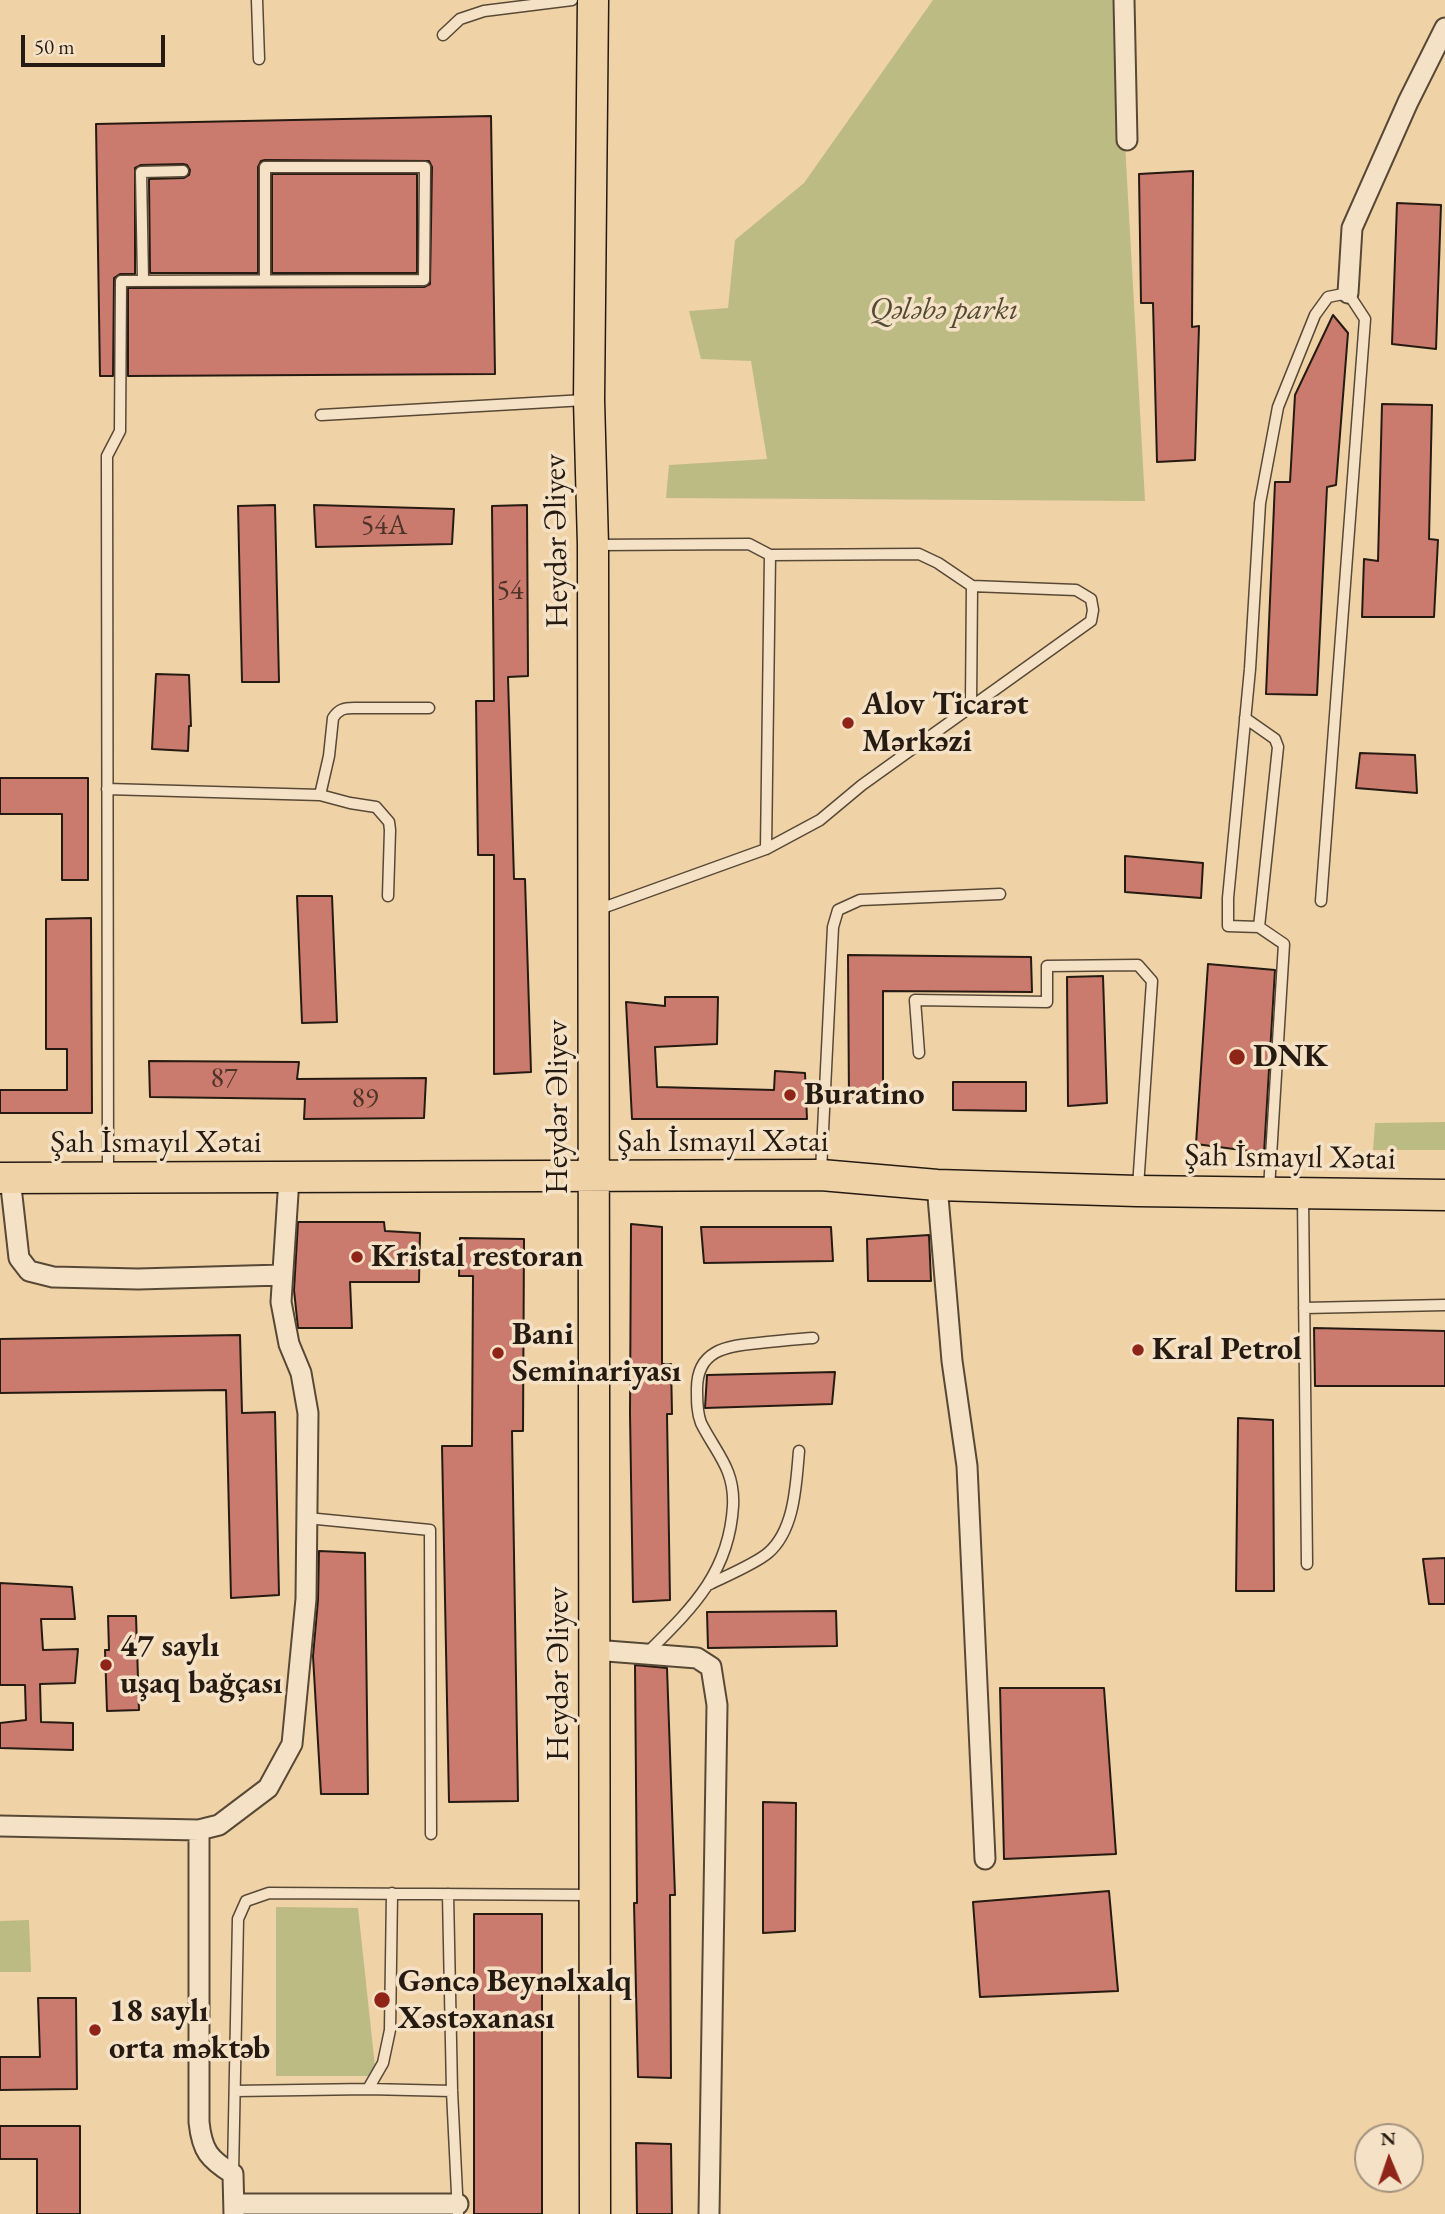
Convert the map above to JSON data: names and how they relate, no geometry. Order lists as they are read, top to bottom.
{
  "streets": {
    "main road": ["Heydər Əliyev", "Şah İsmayıl Xətai"]
  },
  "crossings": [
    ["Heydər Əliyev", "Şah İsmayıl Xətai"]
  ],
  "parks": ["Qələbə parkı"],
  "places": [
    "Alov Ticarət Mərkəzi",
    "DNK",
    "Buratino",
    "Kristal restoran",
    "Kral Petrol",
    "Bani Seminariyası",
    "47 saylı uşaq bağçası",
    "Gəncə Beynəlxalq Xəstəxanası",
    "18 saylı orta məktəb"
  ],
  "house_numbers": [
    "54A",
    "54",
    "87",
    "89"
  ],
  "scale_bar": "50 m",
  "north": "top"
}
